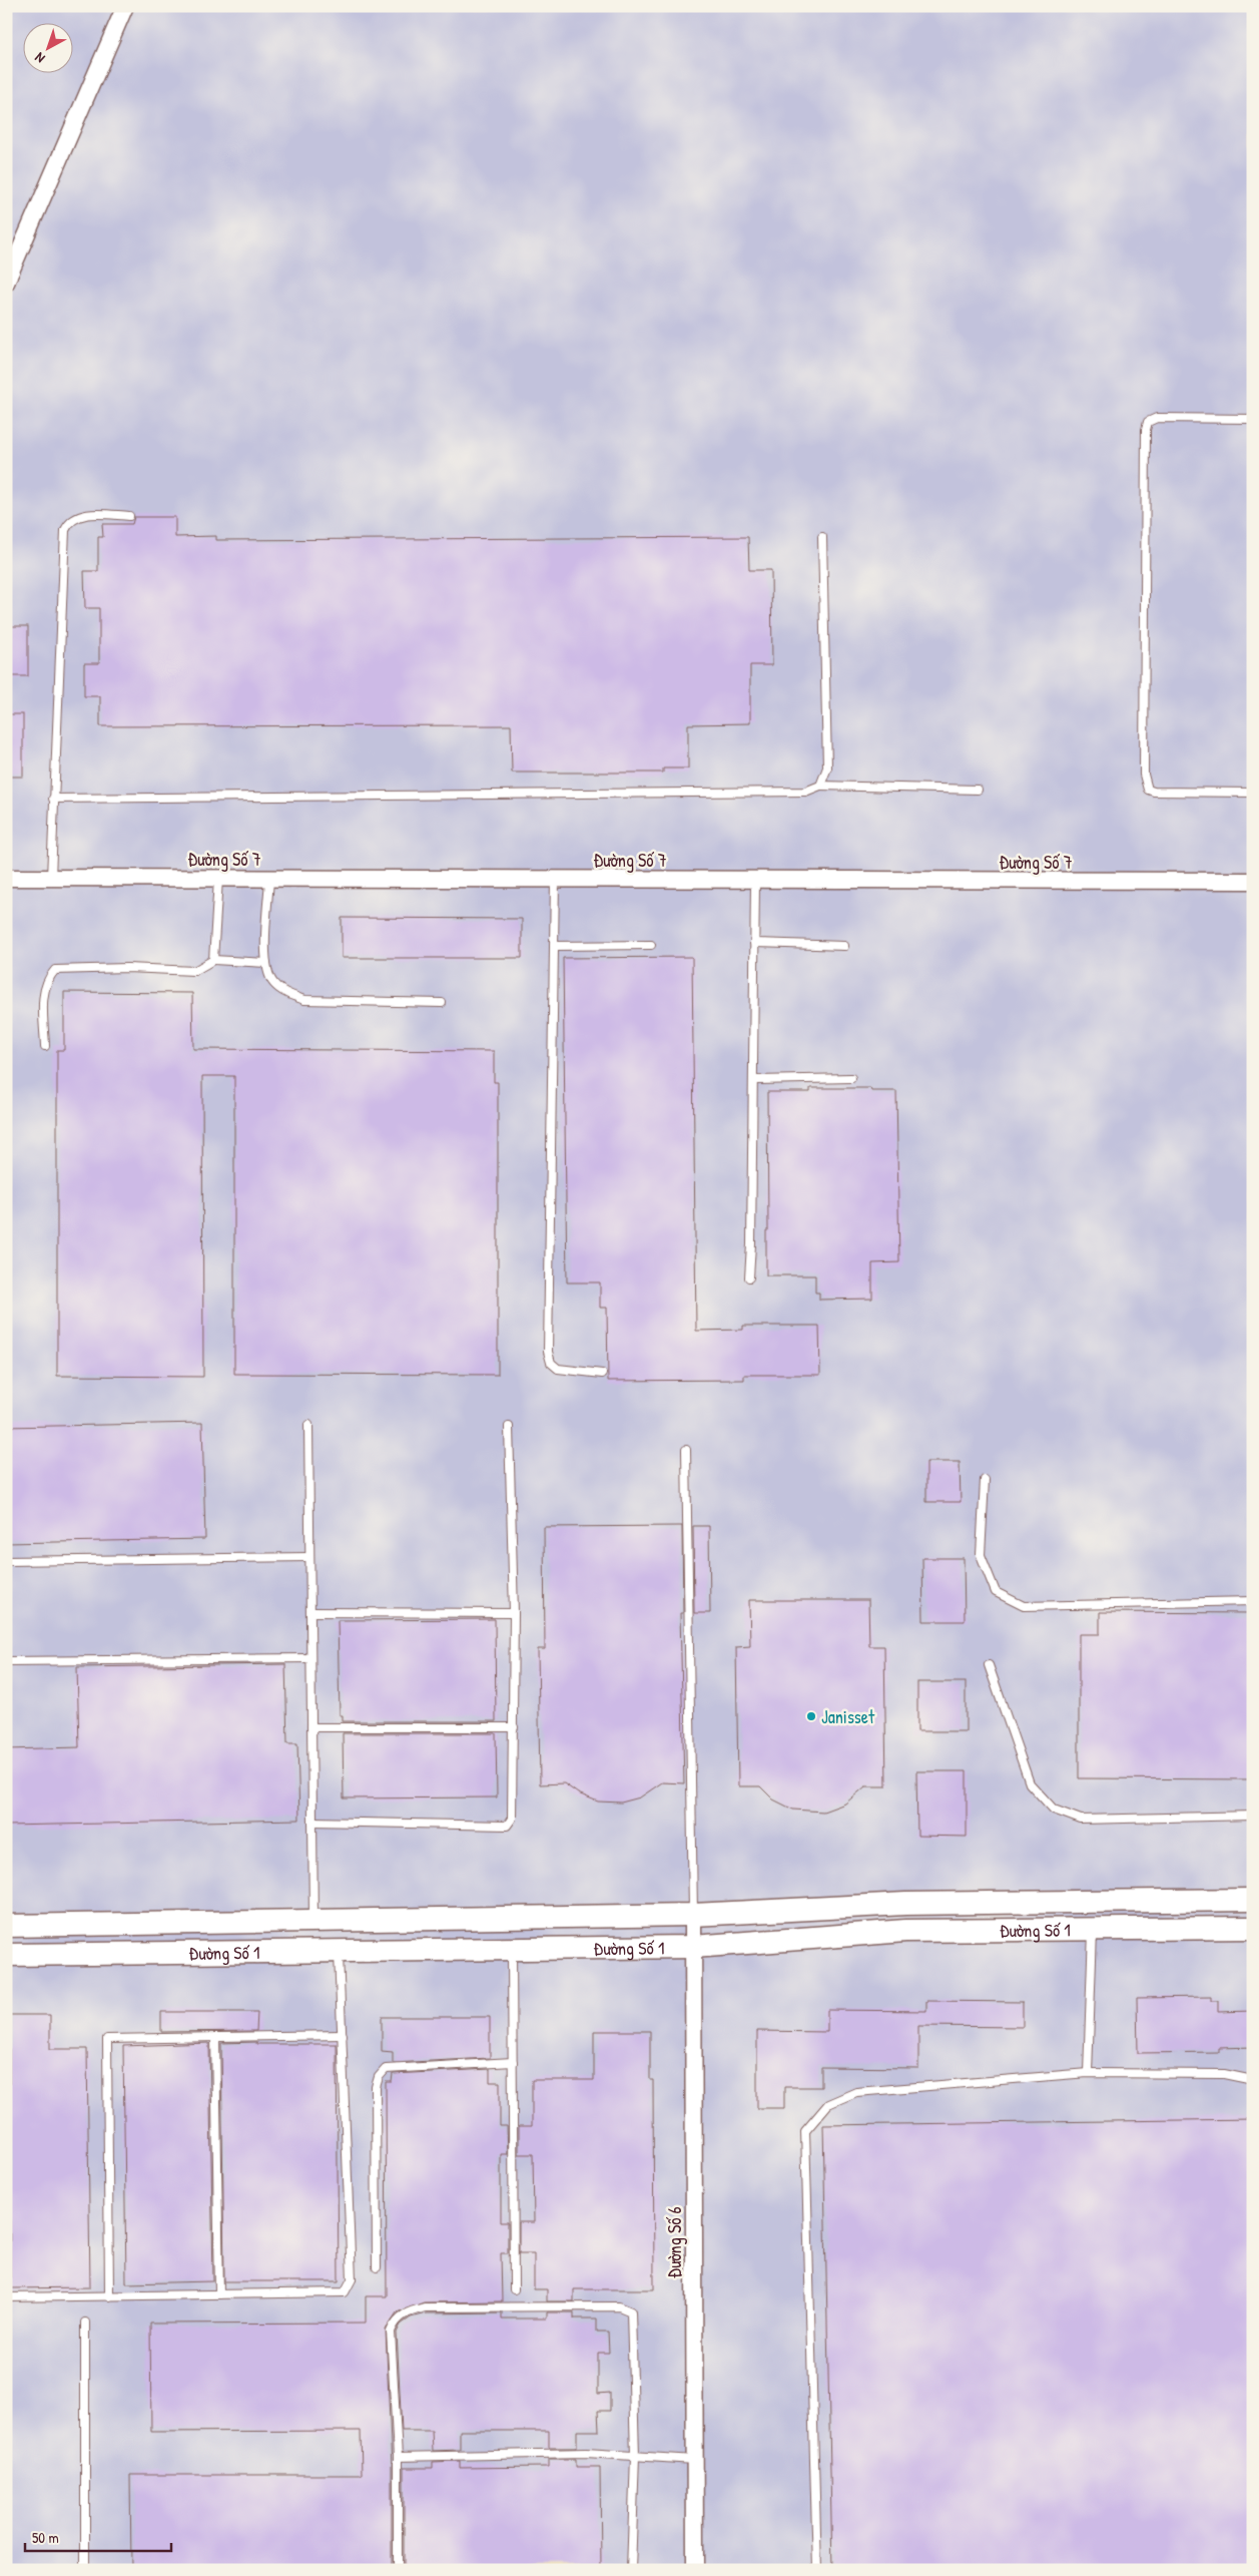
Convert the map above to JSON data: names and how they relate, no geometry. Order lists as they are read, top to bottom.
{
  "streets": {
    "street": ["Đường Số 7", "Đường Số 1", "Đường Số 6"]
  },
  "crossings": [
    ["Đường Số 1", "Đường Số 6"]
  ],
  "places": ["Janisset"],
  "scale_bar": "50 m",
  "north": "bottom left"
}
